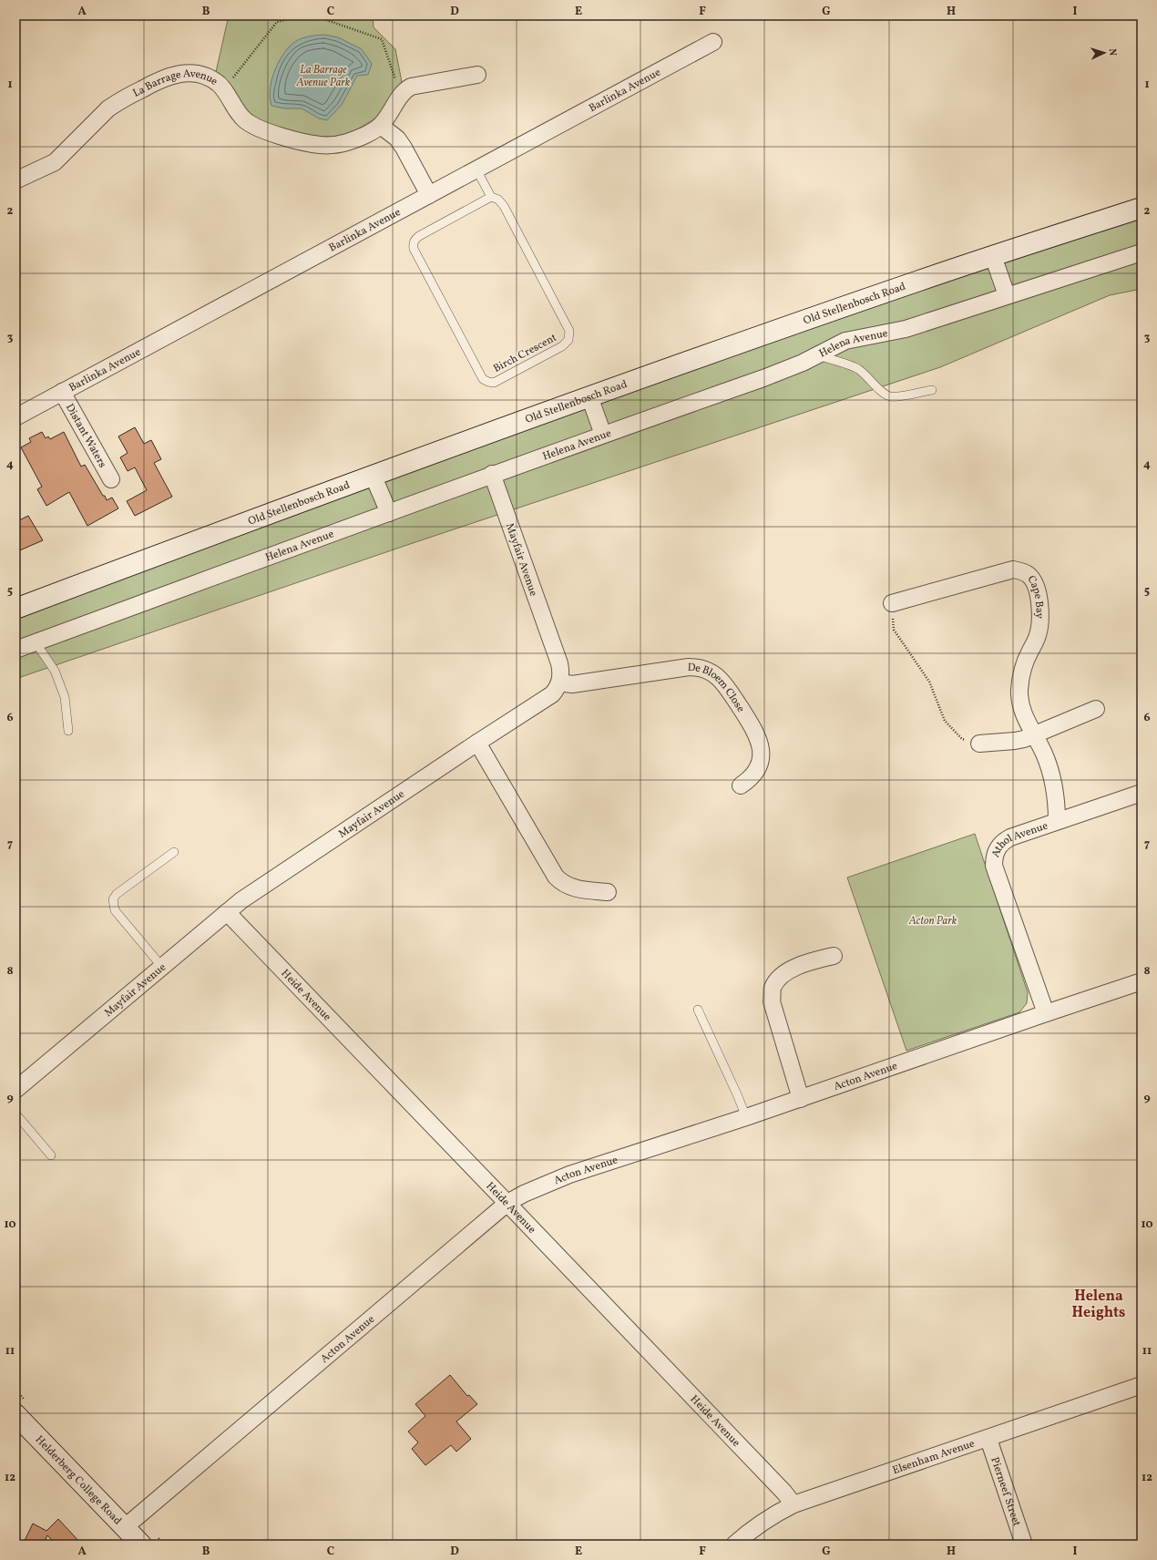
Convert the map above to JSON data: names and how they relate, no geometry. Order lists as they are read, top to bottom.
{
  "streets": {
    "street": [
      "Barlinka Avenue",
      "La Barrage Avenue",
      "Old Stellenbosch Road",
      "Helena Avenue",
      "Distant Waters",
      "Mayfair Avenue",
      "Cape Bay",
      "De Bloem Close",
      "Athol Avenue",
      "Heide Avenue",
      "Acton Avenue",
      "Elsenham Avenue",
      "Helderberg College Road",
      "Pierneef Street"
    ],
    "lane": ["Birch Crescent"]
  },
  "crossings": [
    ["Barlinka Avenue", "Birch Crescent"],
    ["Barlinka Avenue", "Distant Waters"],
    ["Helena Avenue", "Mayfair Avenue"],
    ["Mayfair Avenue", "De Bloem Close"],
    ["Mayfair Avenue", "Heide Avenue"],
    ["Cape Bay", "Athol Avenue"],
    ["Athol Avenue", "Acton Avenue"],
    ["Heide Avenue", "Acton Avenue"],
    ["Heide Avenue", "Elsenham Avenue"],
    ["Acton Avenue", "Helderberg College Road"],
    ["Elsenham Avenue", "Pierneef Street"]
  ],
  "districts": ["Helena Heights"],
  "parks": ["La Barrage Avenue Park", "Acton Park"],
  "north": "right",
  "grid": {
    "columns": [
      "A",
      "B",
      "C",
      "D",
      "E",
      "F",
      "G",
      "H",
      "I"
    ],
    "rows": [
      "1",
      "2",
      "3",
      "4",
      "5",
      "6",
      "7",
      "8",
      "9",
      "10",
      "11",
      "12"
    ]
  }
}
